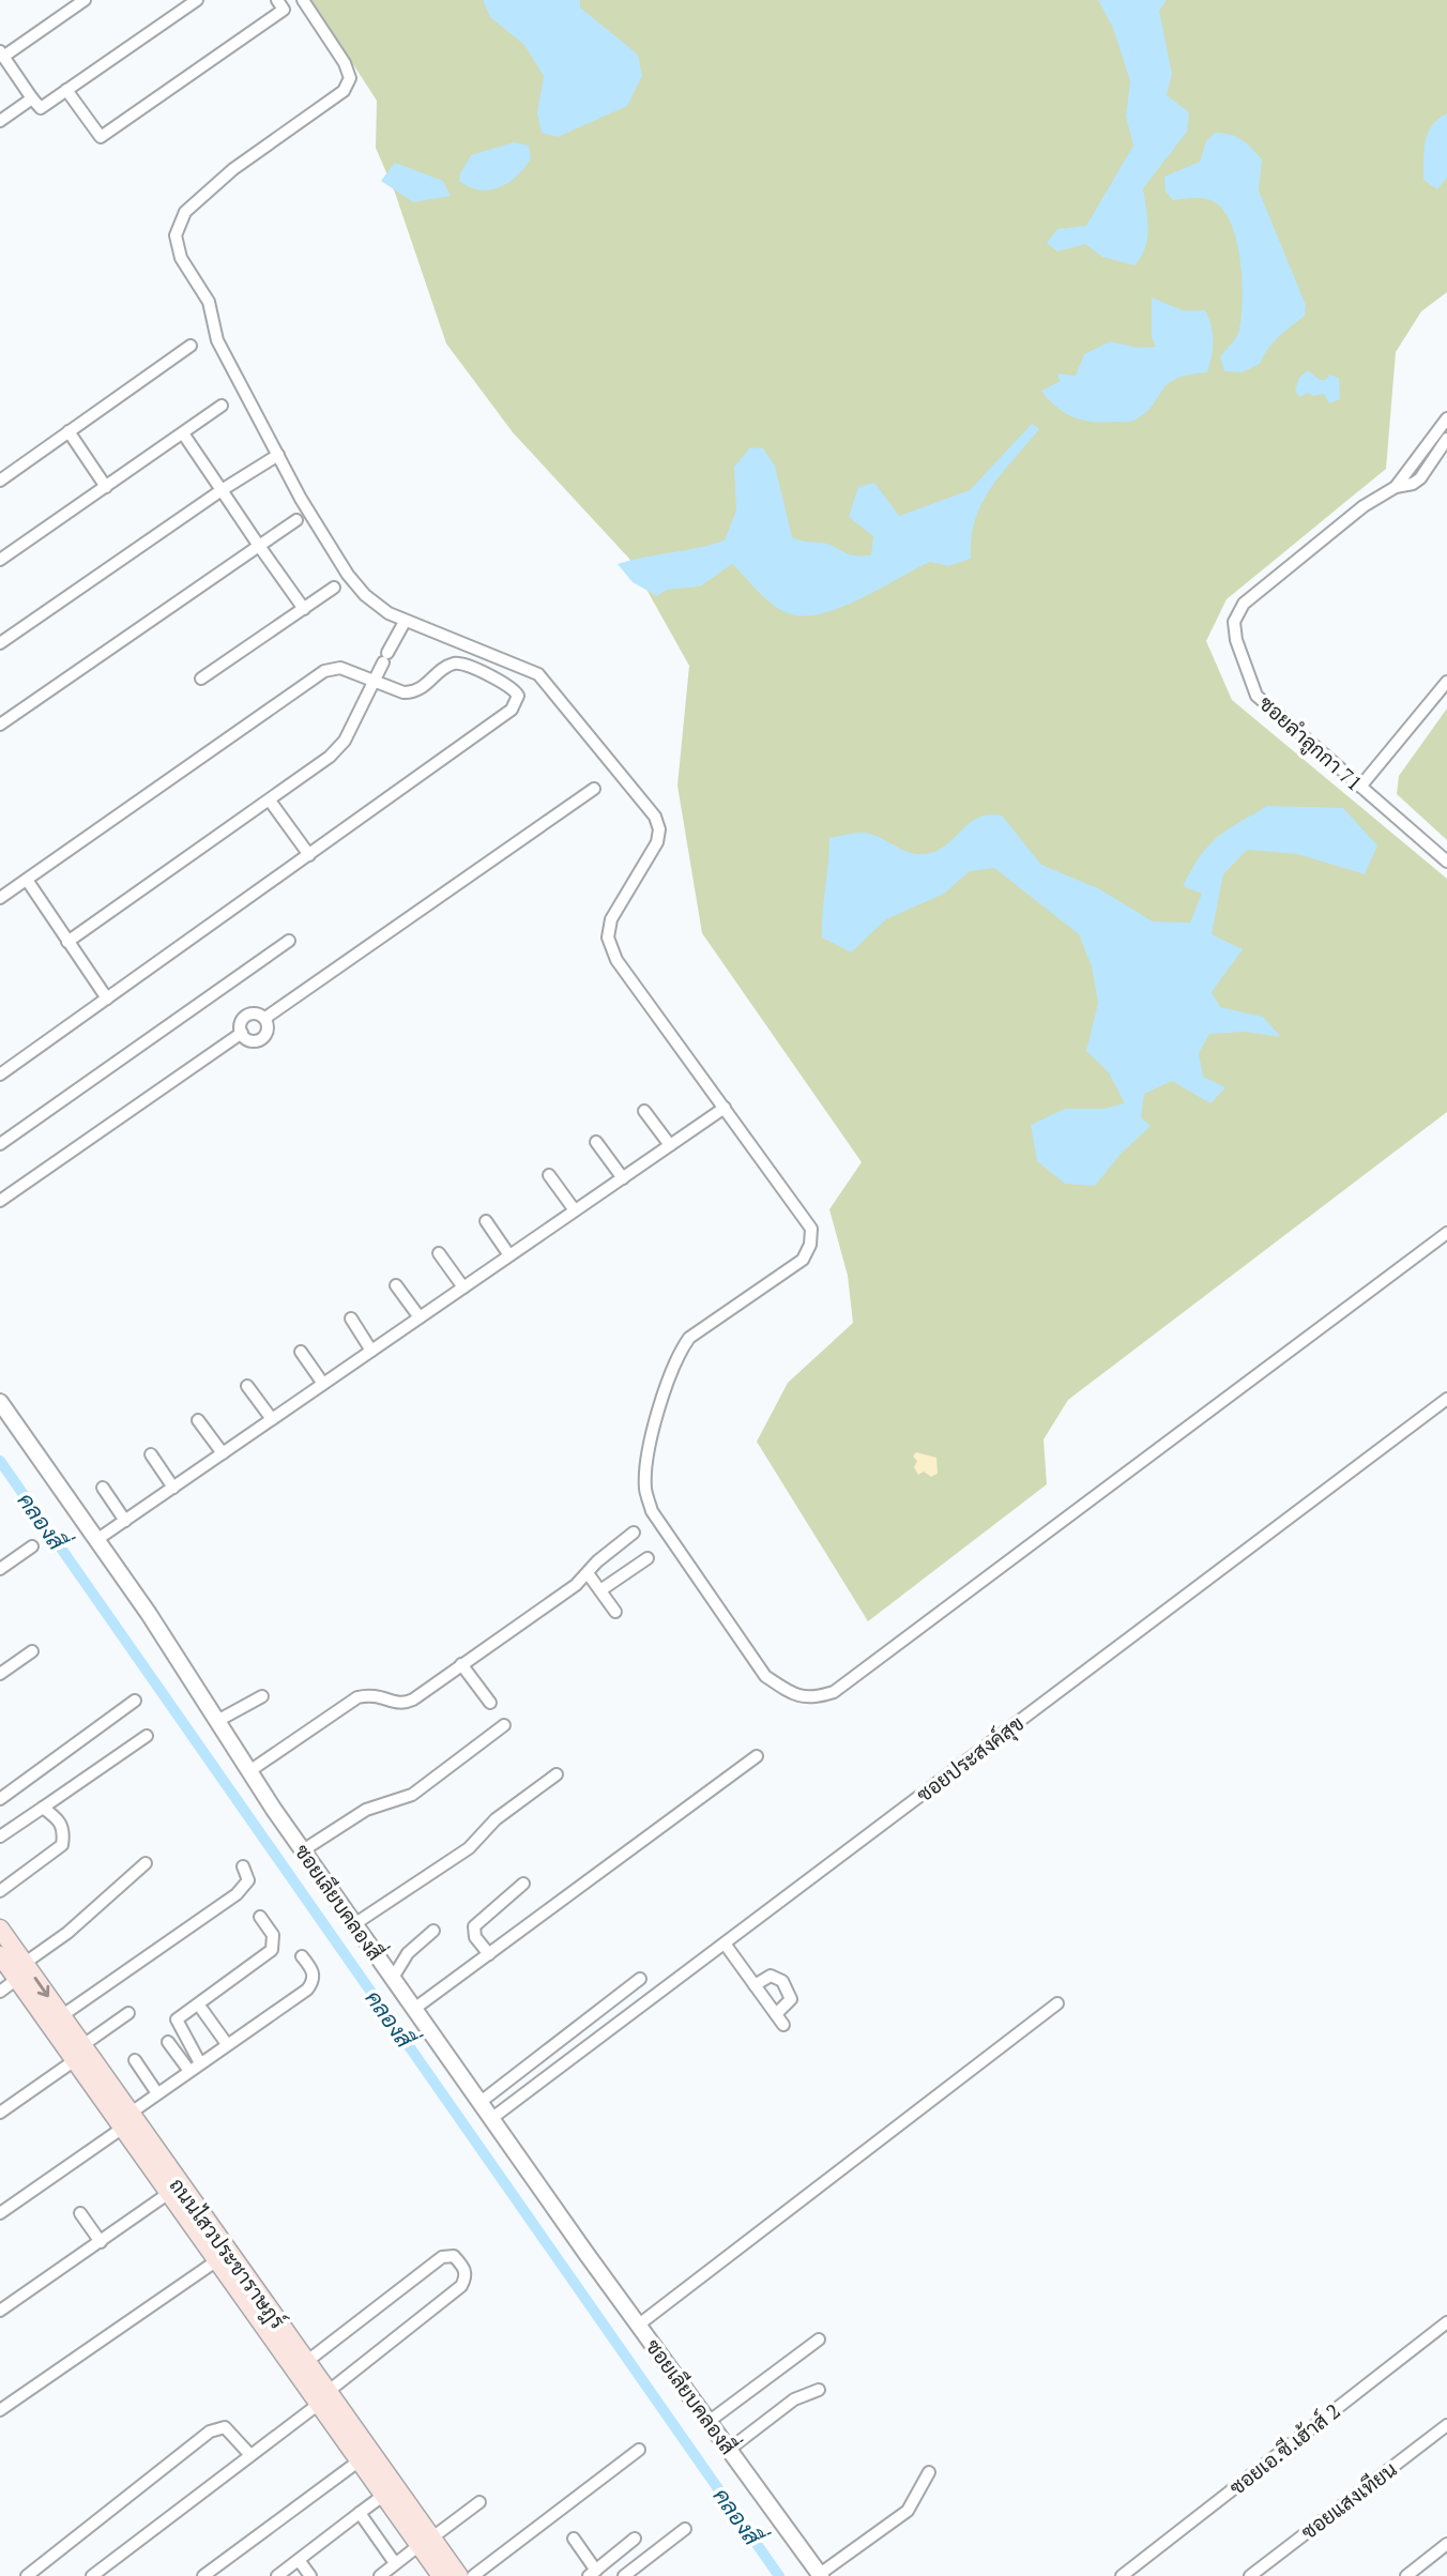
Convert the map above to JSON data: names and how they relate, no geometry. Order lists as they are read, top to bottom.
{
  "streets": {
    "main road": ["ถนนไสวประชาราษฎร์"],
    "street": [
      "ซอยลำลูกกา 71",
      "ซอยประสงค์สุข",
      "ซอยเลียบคลองสี่",
      "ซอยเอ.ซี.เฮ้าส์ 2",
      "ซอยแสงเทียน"
    ]
  },
  "crossings": [
    ["ซอยประสงค์สุข", "ซอยเลียบคลองสี่"]
  ],
  "water": ["คลองสี่"]
}
